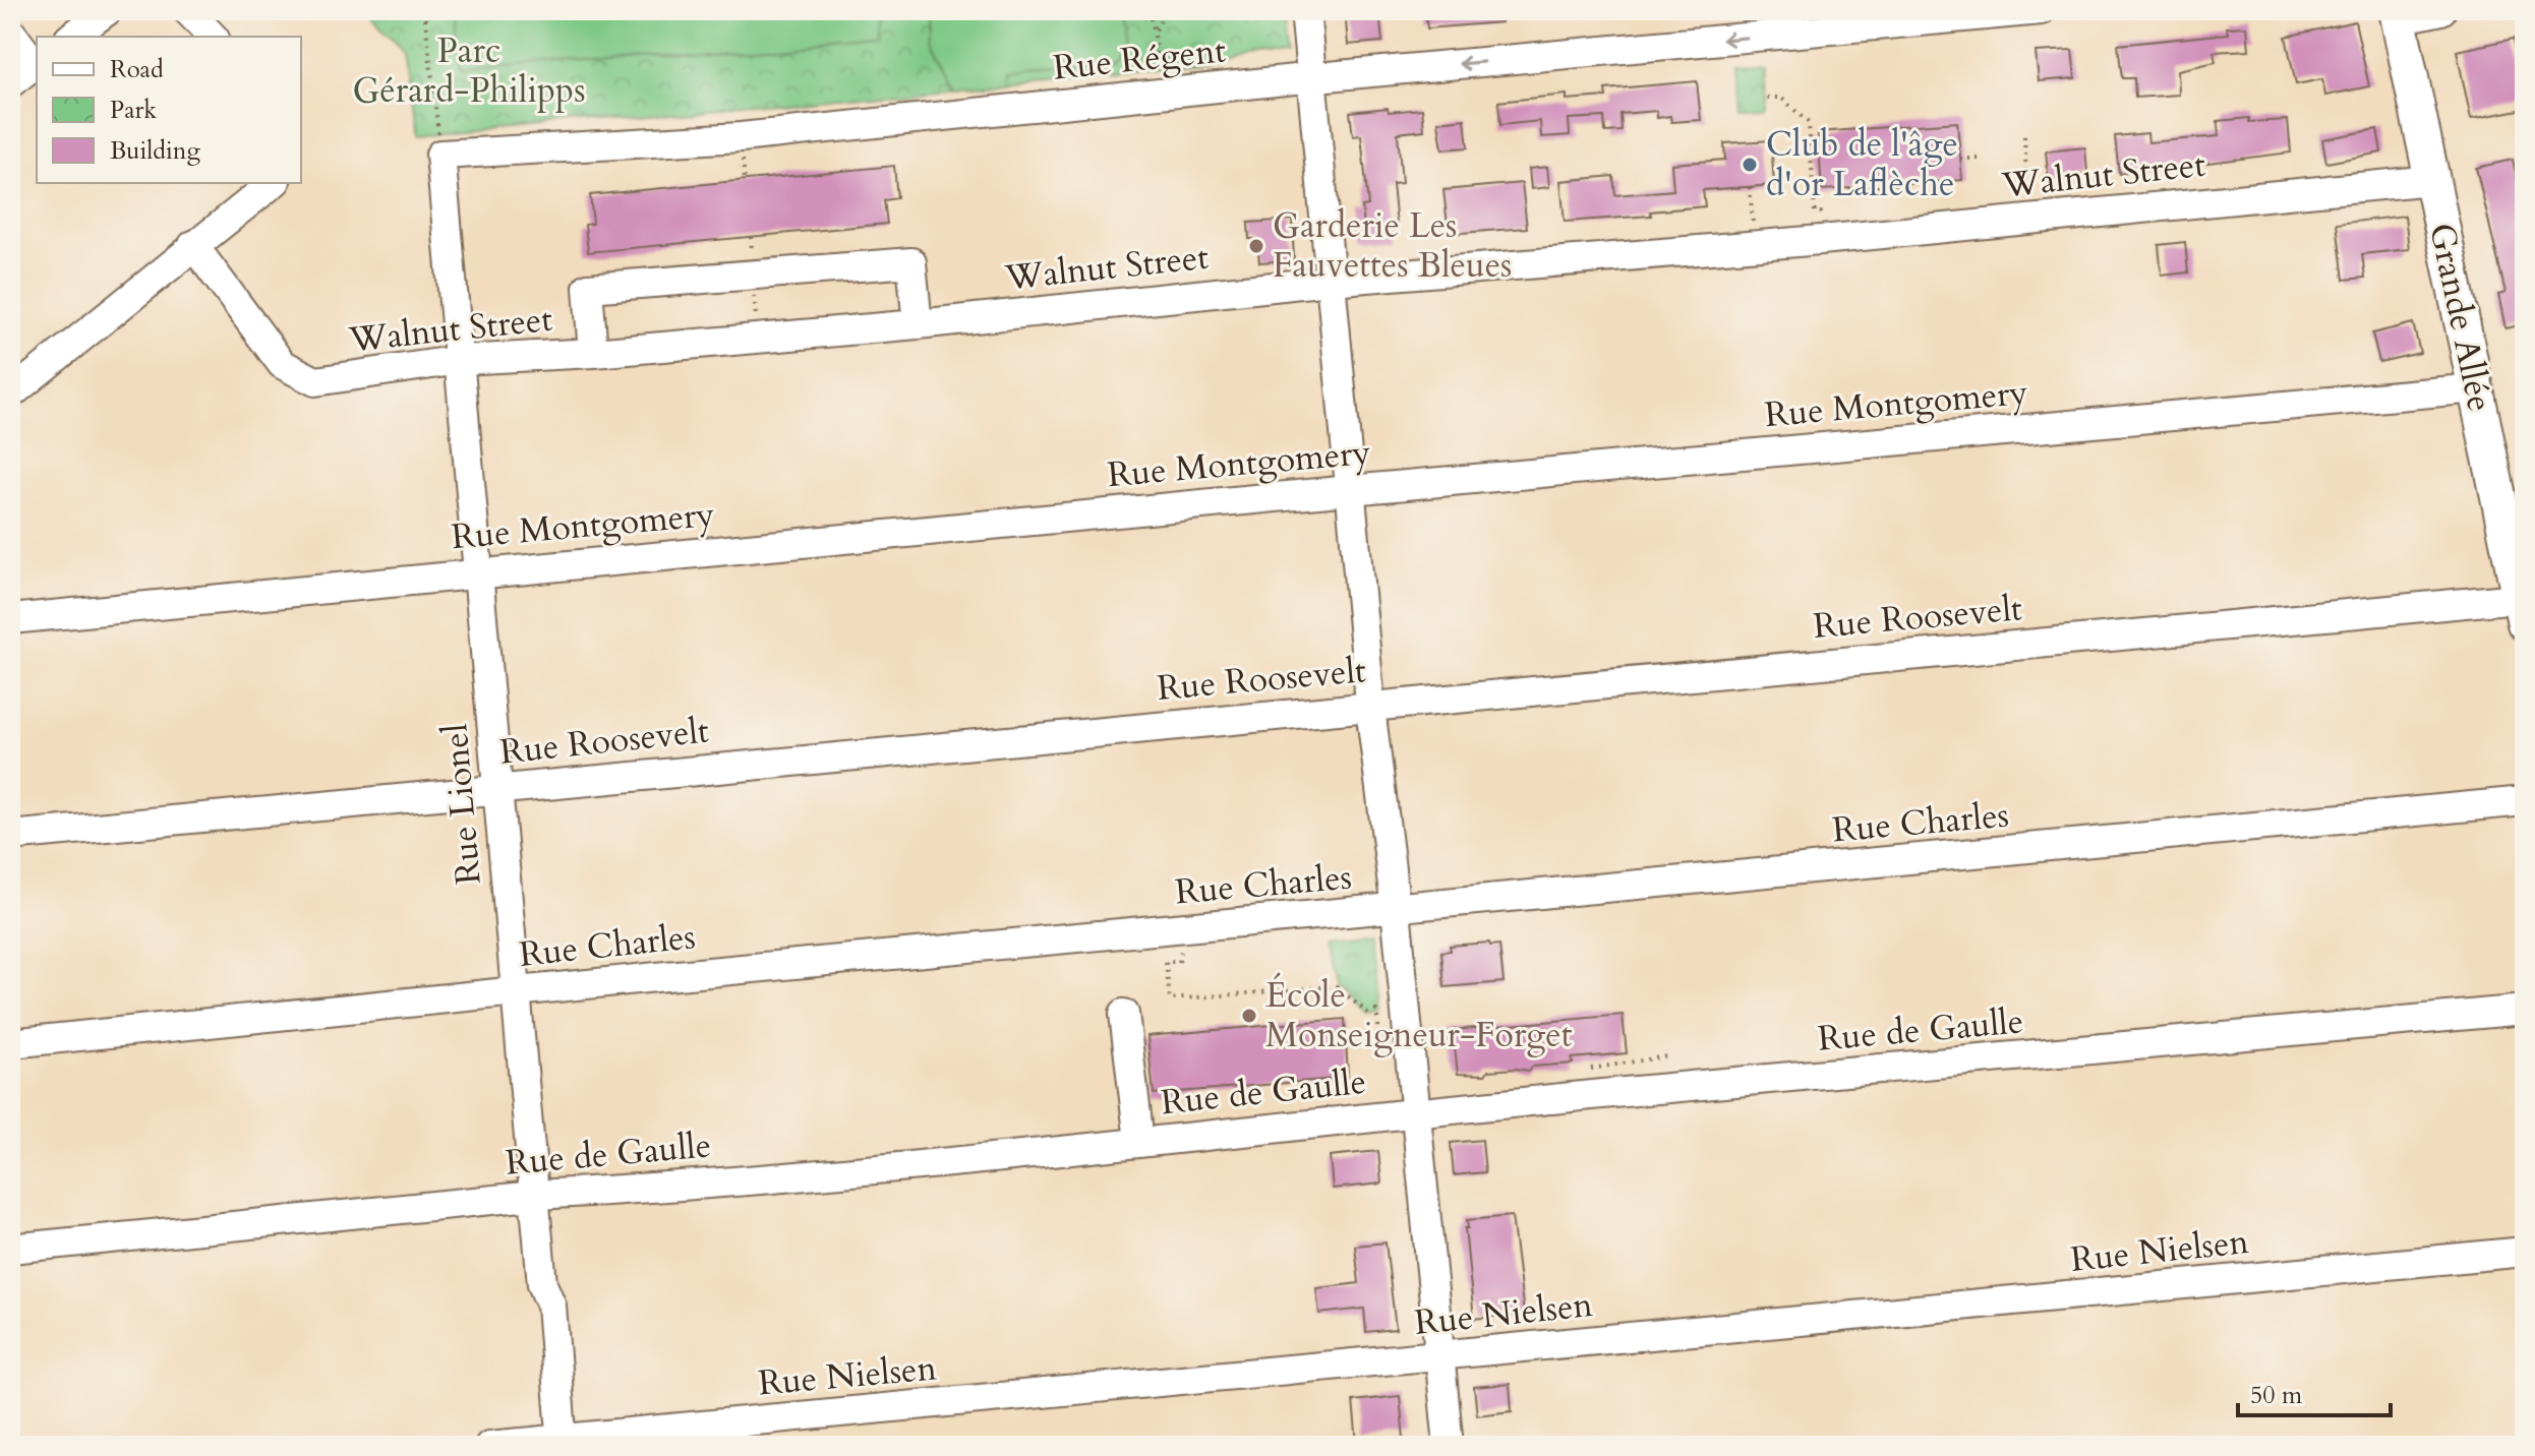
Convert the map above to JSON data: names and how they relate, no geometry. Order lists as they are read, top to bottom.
{
  "streets": {
    "main road": ["Grande Allée"],
    "street": [
      "Rue Régent",
      "Walnut Street",
      "Rue Montgomery",
      "Rue Roosevelt",
      "Rue Lionel",
      "Rue Charles",
      "Rue de Gaulle",
      "Rue Nielsen"
    ]
  },
  "crossings": [
    ["Rue Régent", "Rue Lionel"],
    ["Walnut Street", "Grande Allée"],
    ["Walnut Street", "Rue Lionel"],
    ["Grande Allée", "Rue Montgomery"],
    ["Grande Allée", "Rue Roosevelt"],
    ["Rue Montgomery", "Rue Lionel"],
    ["Rue Roosevelt", "Rue Lionel"],
    ["Rue Lionel", "Rue Charles"],
    ["Rue Lionel", "Rue de Gaulle"],
    ["Rue Lionel", "Rue Nielsen"]
  ],
  "one_way": ["Rue Régent"],
  "parks": ["Parc Gérard-Philipps"],
  "places": ["Club de l'âge d'or Laflèche", "Garderie Les Fauvettes Bleues", "École Monseigneur-Forget"],
  "legend": ["Road", "Park", "Building"],
  "scale_bar": "50 m"
}
